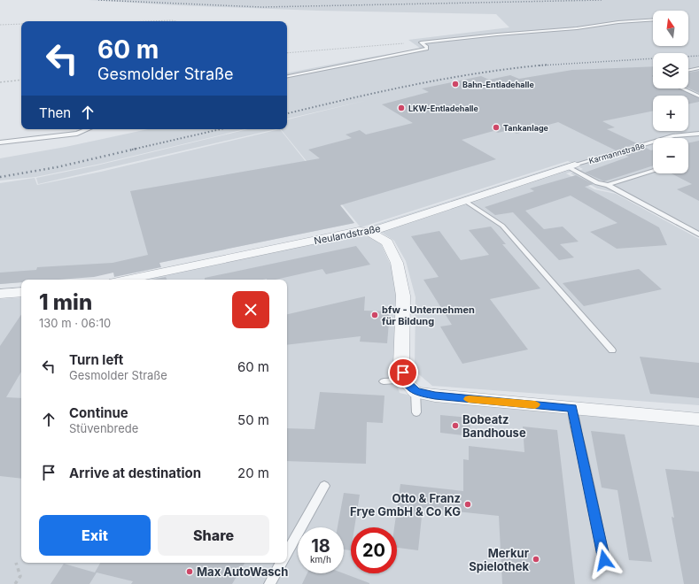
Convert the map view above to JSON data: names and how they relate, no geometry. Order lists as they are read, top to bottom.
{
  "streets": {
    "street": ["Neulandstraße"],
    "lane": ["Karmannstraße"]
  },
  "crossings": [
    ["Karmannstraße", "Neulandstraße"]
  ],
  "places": [
    "Bahn-Entladehalle",
    "LKW-Entladehalle",
    "Tankanlage",
    "bfw - Unternehmen für Bildung",
    "Bobeatz Bandhouse",
    "Otto & Franz Frye GmbH & Co KG",
    "Merkur Spielothek",
    "Max AutoWasch"
  ],
  "north": "top",
  "page": {
    "map_buttons": ["+", "−"],
    "turn": ["60 m", "Gesmolder Straße"],
    "then": "Then",
    "heading": ["1 min", "130 m · 06:10"],
    "list": [
      {
        "name": "Turn left",
        "note": "Gesmolder Straße",
        "value": "60 m"
      },
      {
        "name": "Continue",
        "note": "Stüvenbrede",
        "value": "50 m"
      },
      {
        "name": "Arrive at destination",
        "value": "20 m"
      }
    ],
    "buttons": ["Exit", "Share"],
    "speed": "18 km/h",
    "limit": "20"
  }
}
